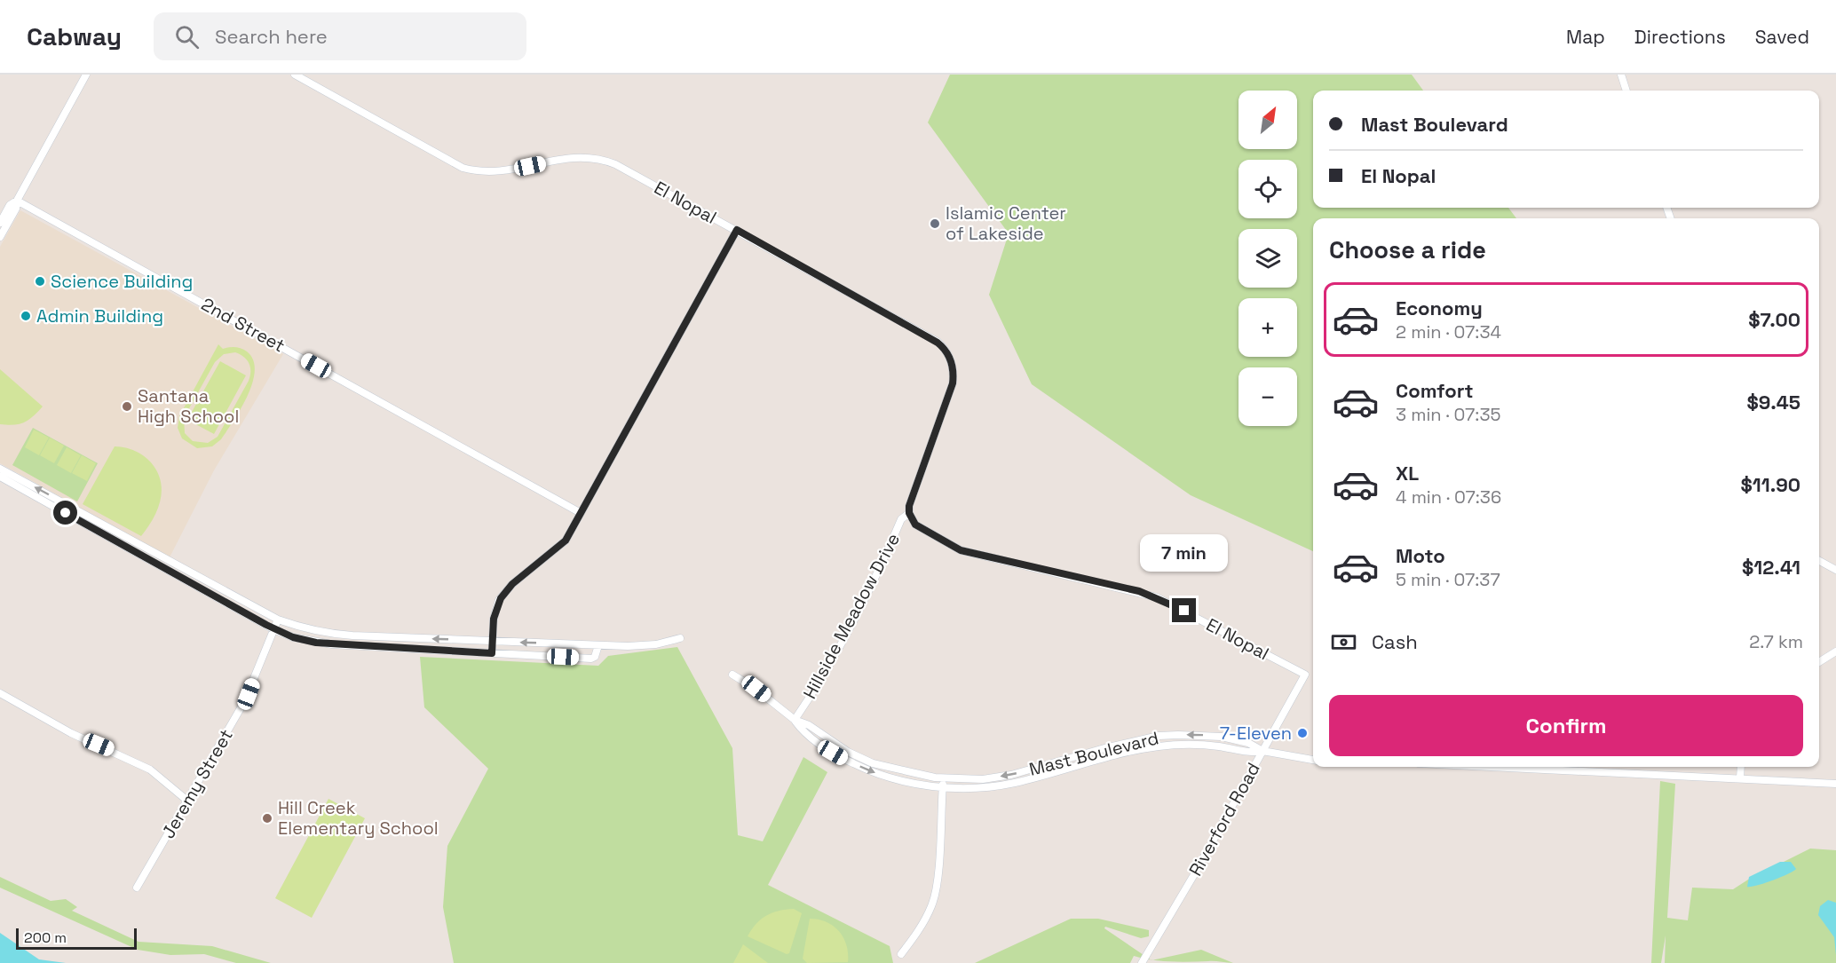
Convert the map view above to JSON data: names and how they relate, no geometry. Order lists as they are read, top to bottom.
{
  "streets": {
    "street": [
      "El Nopal",
      "2nd Street",
      "Hillside Meadow Drive",
      "Mast Boulevard",
      "Jeremy Street",
      "Riverford Road"
    ]
  },
  "crossings": [
    ["El Nopal", "Hillside Meadow Drive"],
    ["El Nopal", "Riverford Road"],
    ["Hillside Meadow Drive", "Mast Boulevard"],
    ["Mast Boulevard", "Riverford Road"]
  ],
  "places": [
    "Islamic Center of Lakeside",
    "Science Building",
    "Admin Building",
    "Santana High School",
    "7-Eleven",
    "Hill Creek Elementary School"
  ],
  "scale_bar": "200 m",
  "north": "top right",
  "page": {
    "header": "Cabway",
    "search": "Search here",
    "nav": ["Map", "Directions", "Saved"],
    "map_buttons": ["+", "−"],
    "banner": ["Mast Boulevard", "El Nopal"],
    "heading": "Choose a ride",
    "list": [
      {
        "name": "Economy",
        "note": "2 min · 07:34",
        "value": "$7.00"
      },
      {
        "name": "Comfort",
        "note": "3 min · 07:35",
        "value": "$9.45"
      },
      {
        "name": "XL",
        "note": "4 min · 07:36",
        "value": "$11.90"
      },
      {
        "name": "Moto",
        "note": "5 min · 07:37",
        "value": "$12.41"
      }
    ],
    "bubble": "7 min",
    "pay": ["Cash", "2.7 km"],
    "buttons": "Confirm",
    "scale": "200 m"
  }
}
